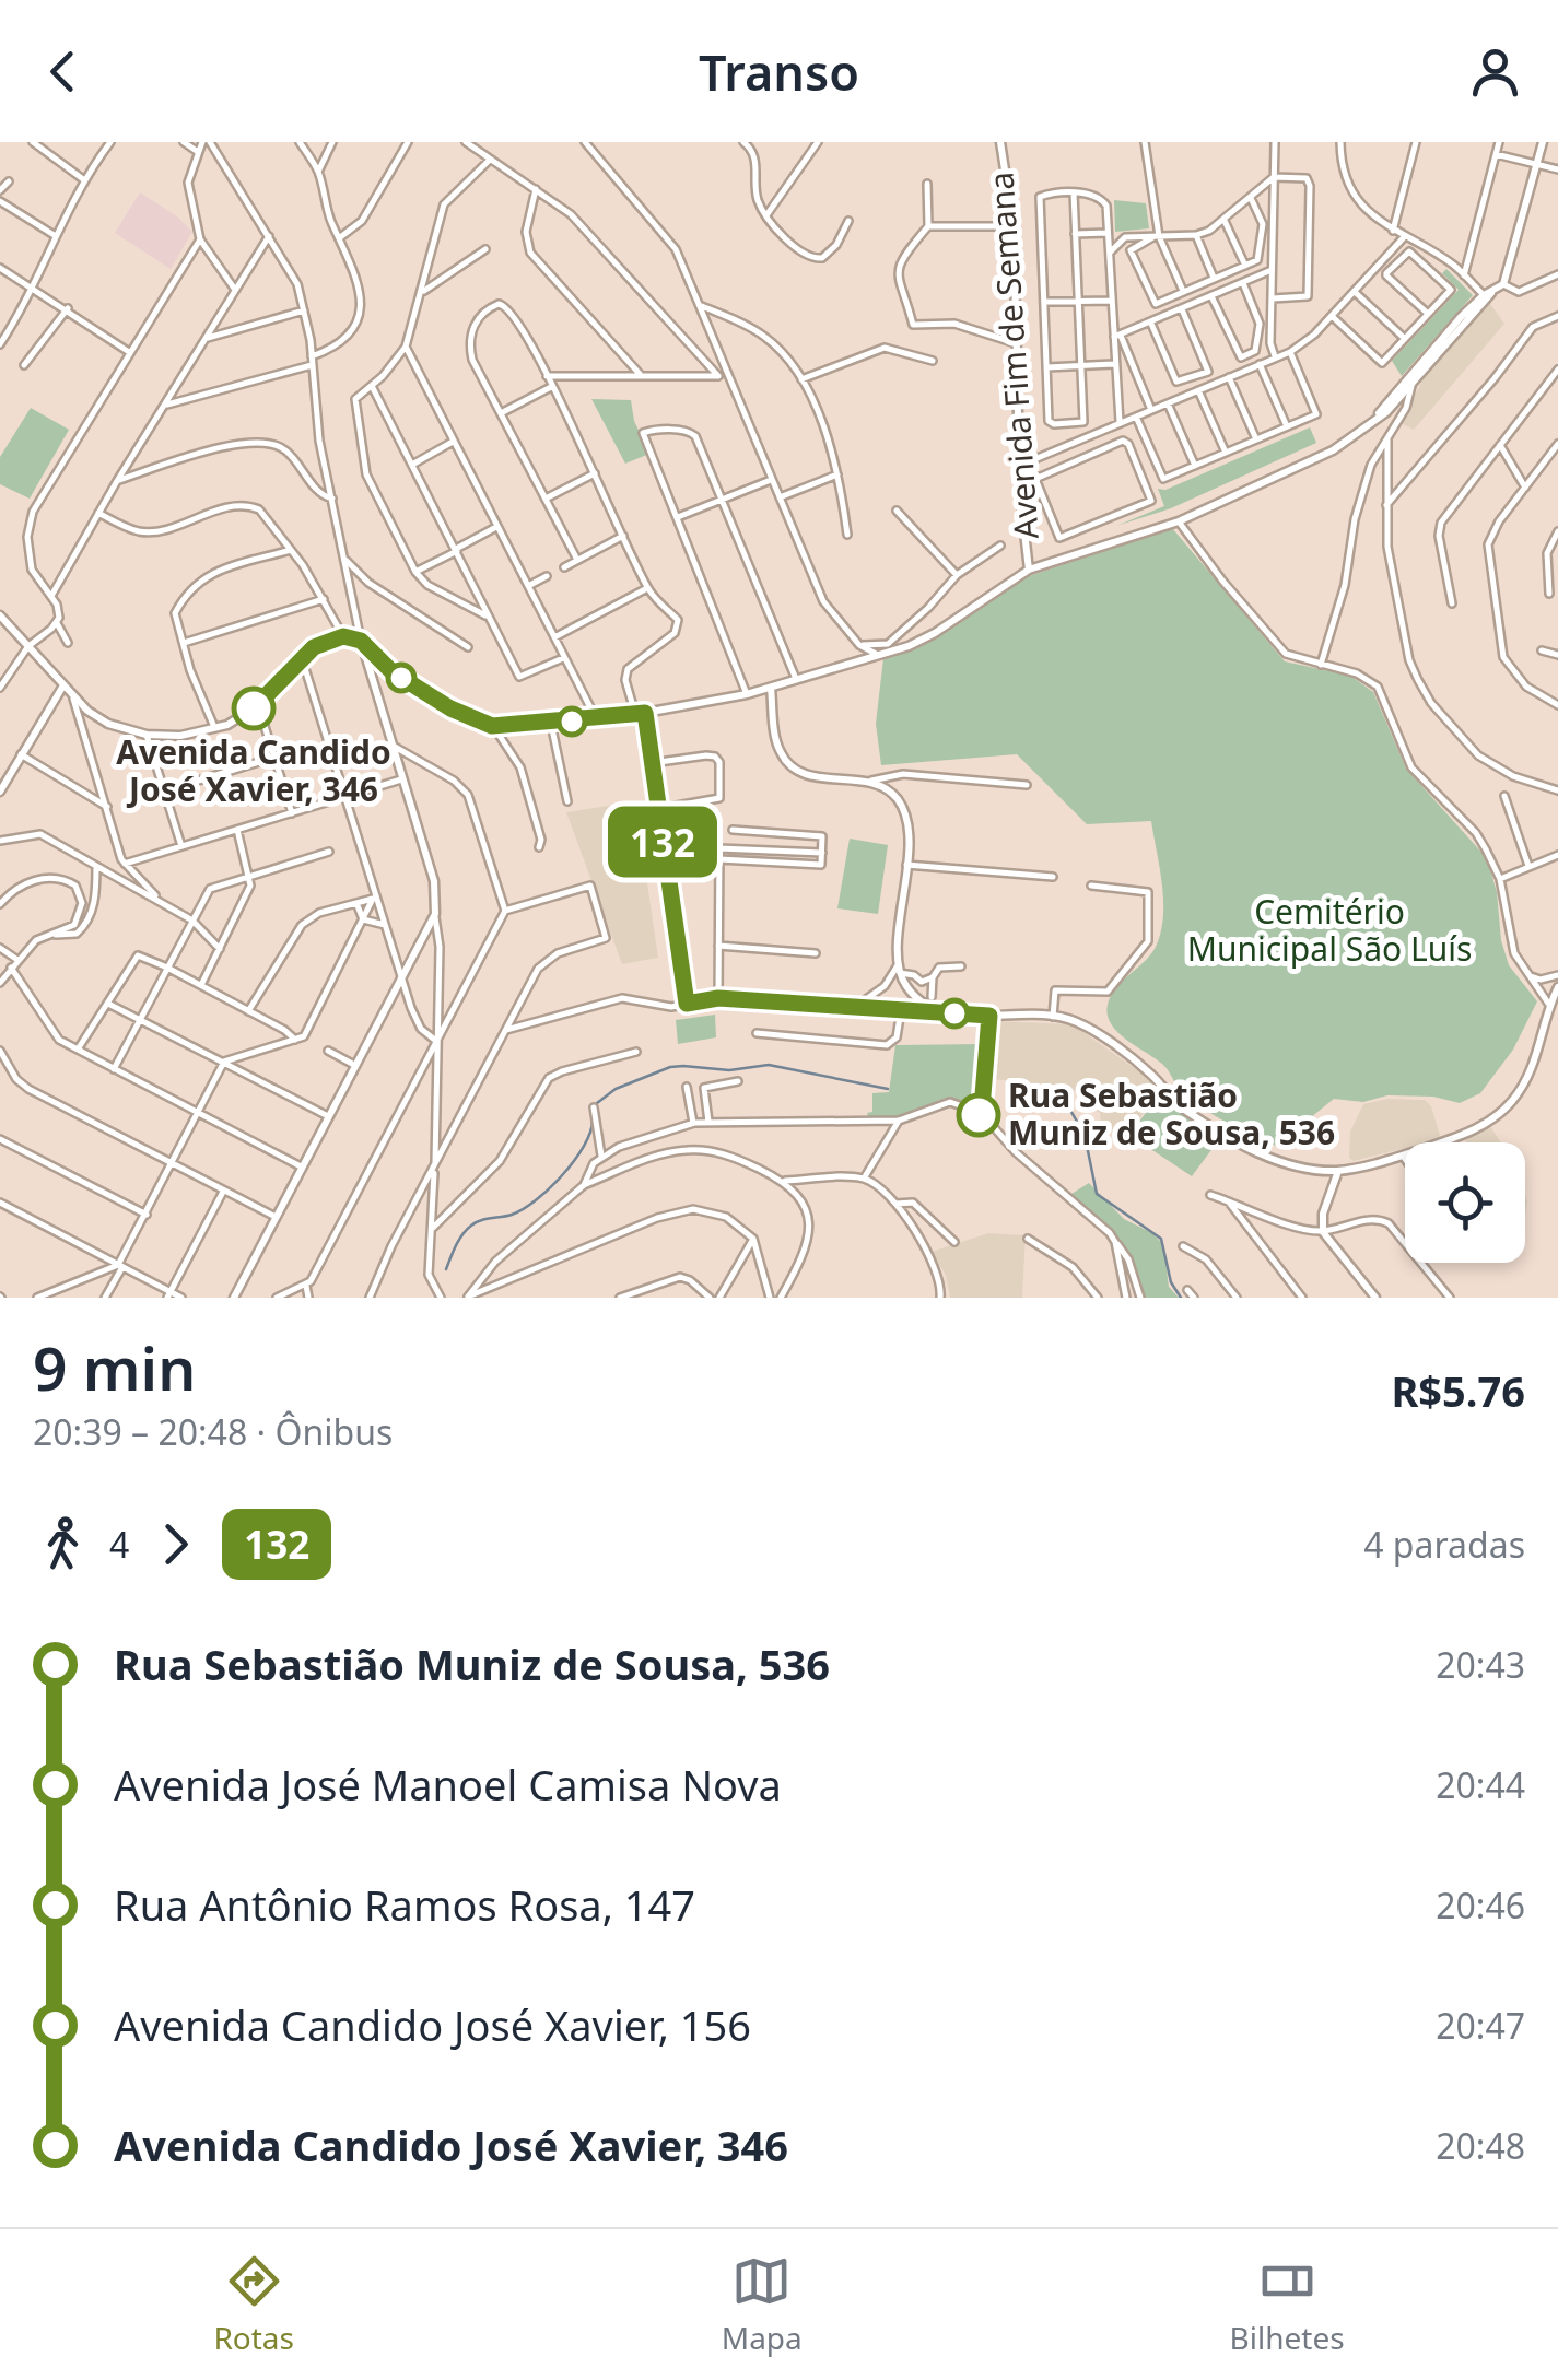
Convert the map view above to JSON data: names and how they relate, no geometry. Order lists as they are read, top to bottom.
{
  "streets": {
    "street": ["Avenida Fim de Semana"]
  },
  "parks": ["Cemitério Municipal São Luís"],
  "places": ["Avenida Candido José Xavier, 346", "Rua Sebastião Muniz de Sousa, 536"],
  "lines": ["bus line 132"],
  "page": {
    "header": "Transo",
    "on_map": "132",
    "heading": ["9 min", "20:39 – 20:48 · Ônibus", "R$5.76"],
    "legs": ["4", "132", "4 paradas"],
    "list": [
      {
        "name": "Rua Sebastião Muniz de Sousa, 536",
        "value": "20:43"
      },
      {
        "name": "Avenida José Manoel Camisa Nova",
        "value": "20:44"
      },
      {
        "name": "Rua Antônio Ramos Rosa, 147",
        "value": "20:46"
      },
      {
        "name": "Avenida Candido José Xavier, 156",
        "value": "20:47"
      },
      {
        "name": "Avenida Candido José Xavier, 346",
        "value": "20:48"
      }
    ],
    "tabs": ["Rotas", "Mapa", "Bilhetes"]
  }
}
